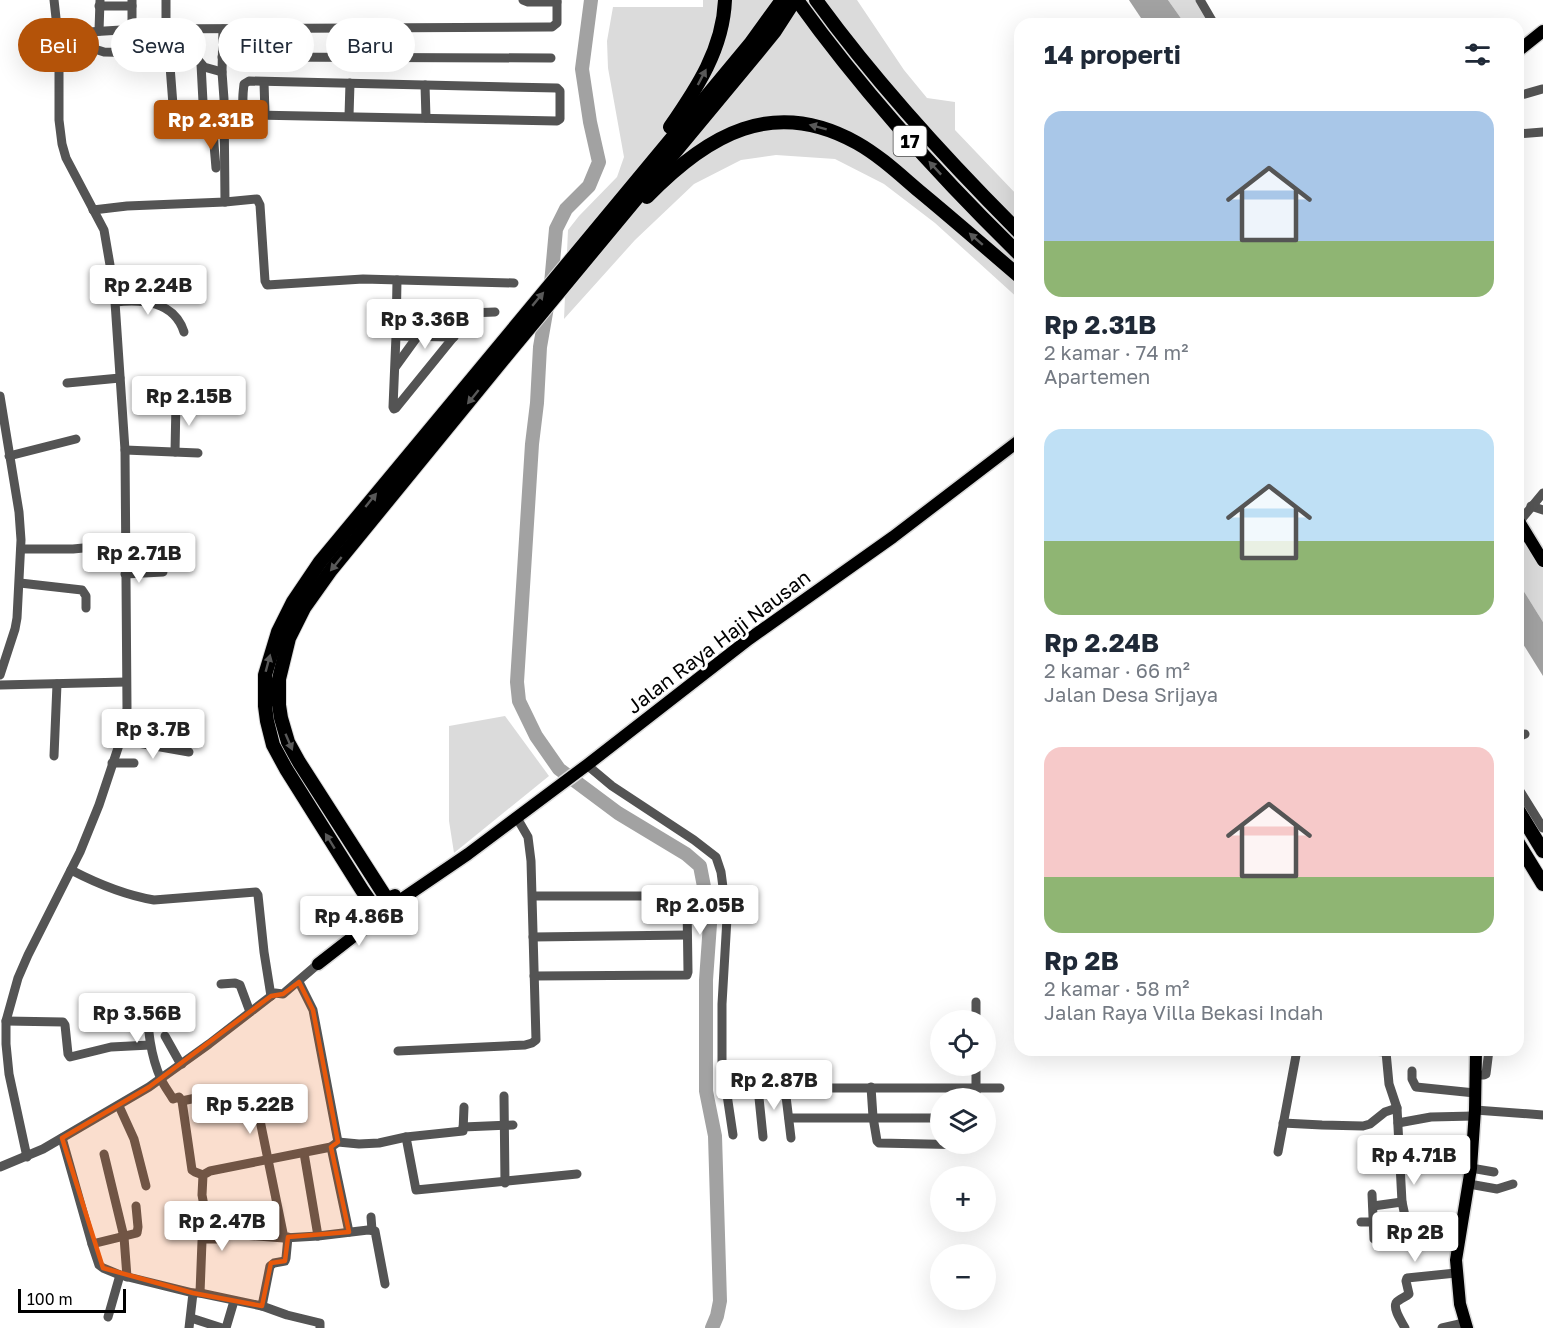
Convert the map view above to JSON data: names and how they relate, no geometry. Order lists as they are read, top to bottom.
{
  "streets": {
    "highway": ["17"],
    "main road": ["Jalan Raya Haji Nausan"]
  },
  "scale_bar": "100 m",
  "page": {
    "chip": [
      "Beli",
      "Sewa",
      "Filter",
      "Baru"
    ],
    "heading": "14 properti",
    "list": [
      {
        "name": "Rp 2.31B",
        "note": "2 kamar · 74 m² · Apartemen"
      },
      {
        "name": "Rp 2.24B",
        "note": "2 kamar · 66 m² · Jalan Desa Srijaya"
      },
      {
        "name": "Rp 2B",
        "note": "2 kamar · 58 m² · Jalan Raya Villa Bekasi Indah"
      }
    ],
    "price": [
      "Rp 2.31B",
      "Rp 2.24B",
      "Rp 3.36B",
      "Rp 2.15B",
      "Rp 2.71B",
      "Rp 3.7B",
      "Rp 2.05B",
      "Rp 4.86B",
      "Rp 3.56B",
      "Rp 2.87B",
      "Rp 5.22B",
      "Rp 4.71B",
      "Rp 2.47B",
      "Rp 2B"
    ],
    "map_buttons": ["+", "−"],
    "scale": "100 m"
  }
}
